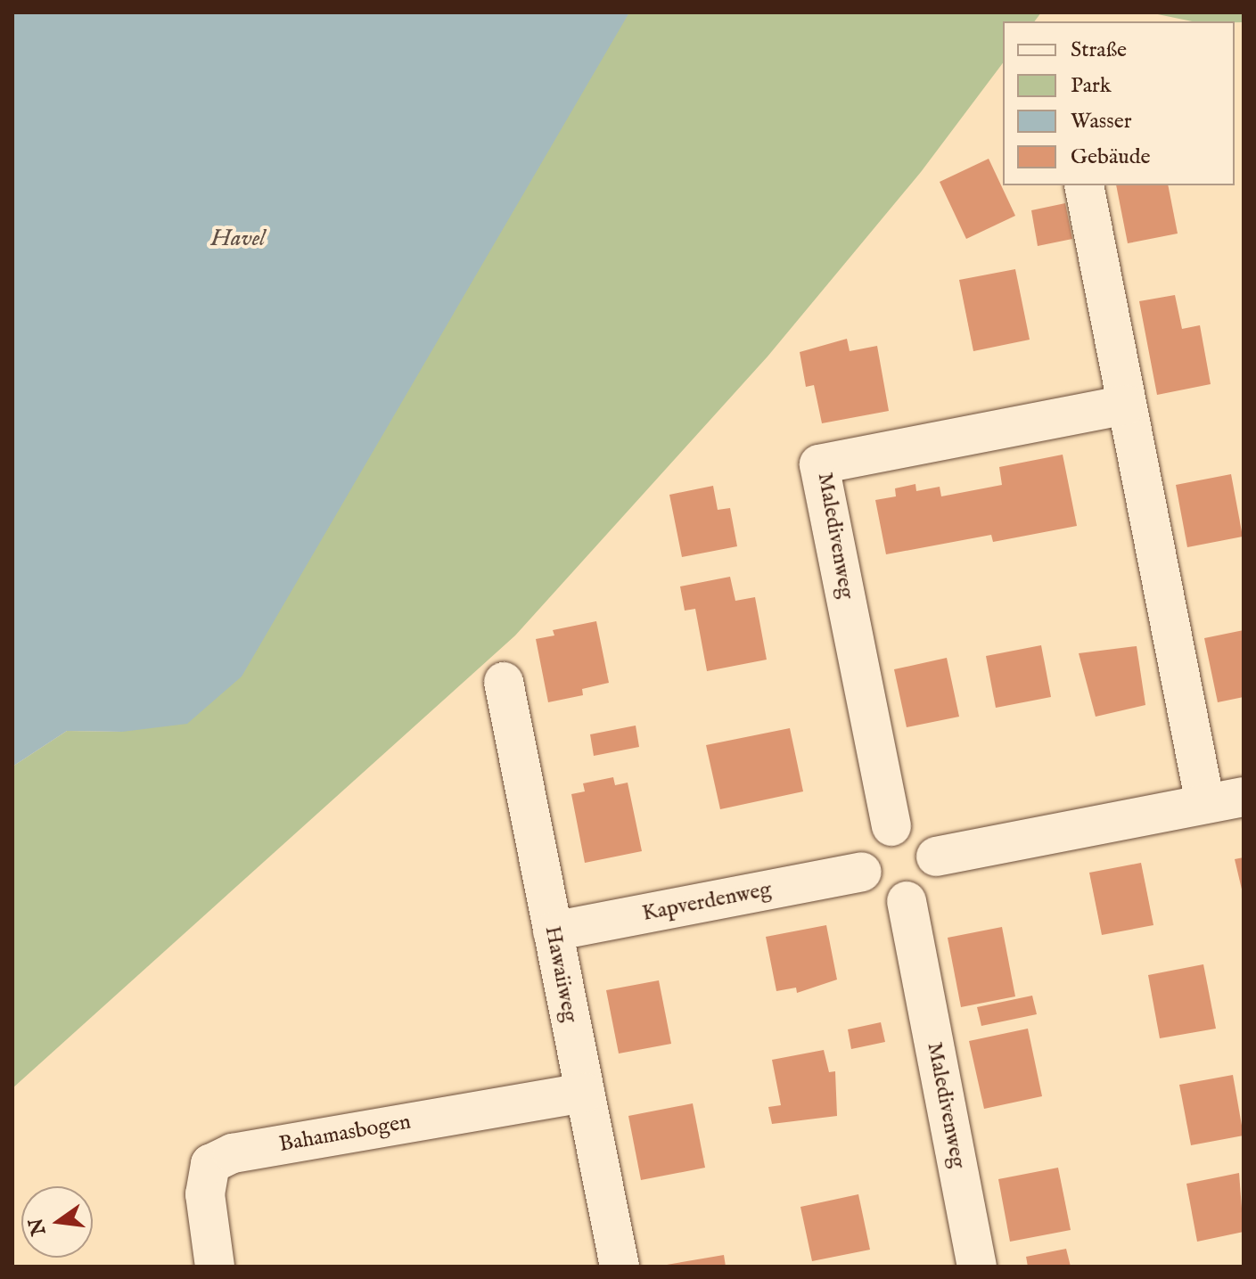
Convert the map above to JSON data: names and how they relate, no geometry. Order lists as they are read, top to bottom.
{
  "streets": {
    "street": [
      "Maledivenweg",
      "Kapverdenweg",
      "Hawaiiweg",
      "Bahamasbogen"
    ]
  },
  "crossings": [
    ["Maledivenweg", "Kapverdenweg"],
    ["Kapverdenweg", "Hawaiiweg"],
    ["Hawaiiweg", "Bahamasbogen"]
  ],
  "water": ["Havel"],
  "legend": [
    "Straße",
    "Park",
    "Wasser",
    "Gebäude"
  ],
  "north": "left"
}
